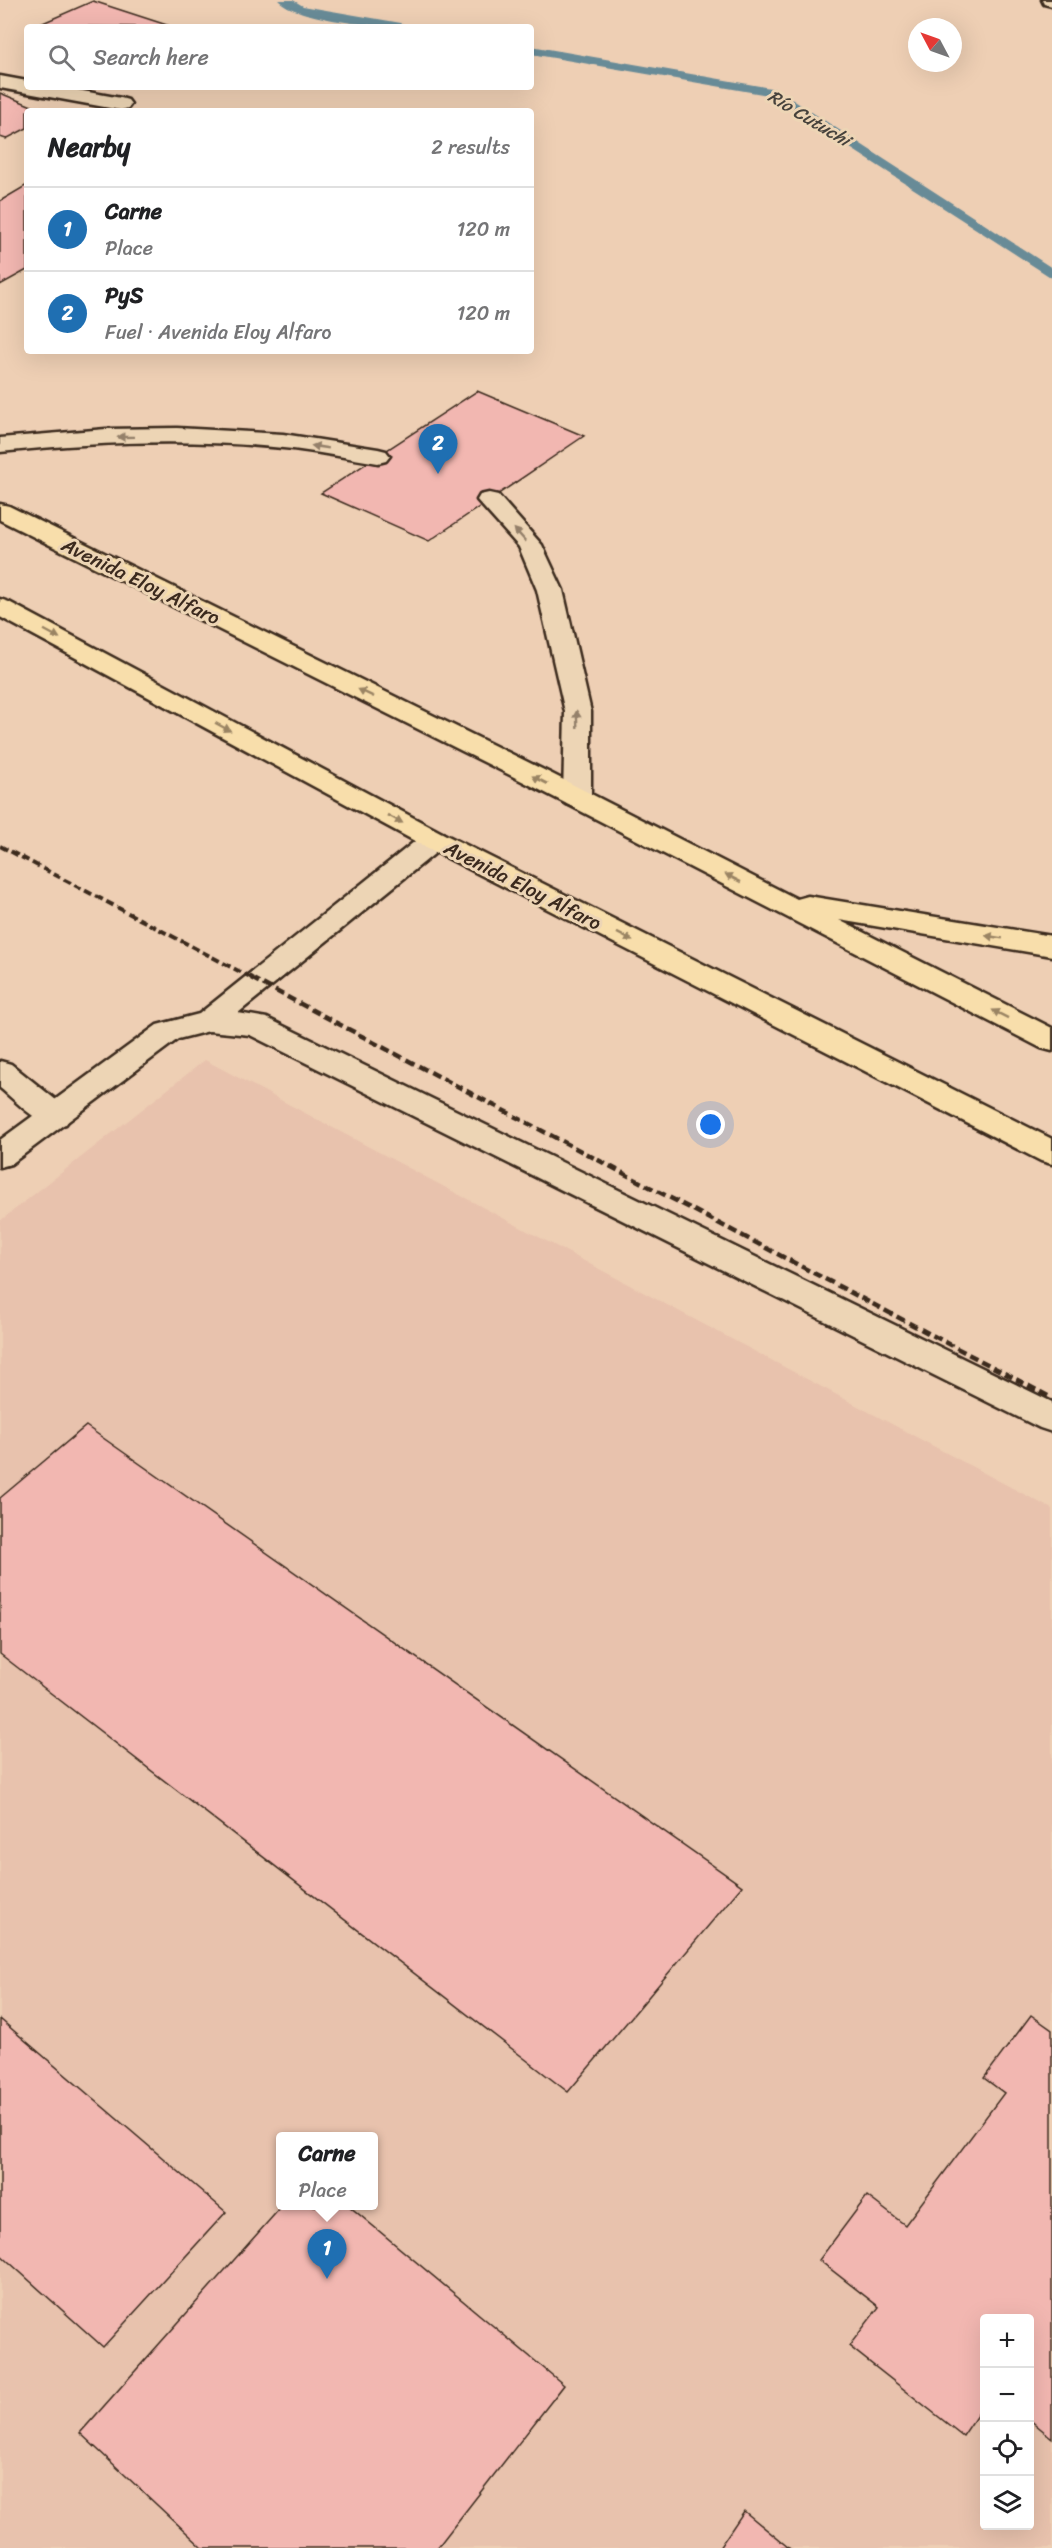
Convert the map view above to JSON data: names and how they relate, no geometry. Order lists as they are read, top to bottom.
{
  "streets": {
    "main road": ["Avenida Eloy Alfaro"]
  },
  "water": ["Río Cutuchi"],
  "north": "top left",
  "page": {
    "search": "Search here",
    "heading": ["Nearby", "2 results"],
    "list": [
      {
        "mark": "1",
        "name": "Carne",
        "note": "Place",
        "value": "120 m"
      },
      {
        "mark": "2",
        "name": "PyS",
        "note": "Fuel · Avenida Eloy Alfaro",
        "value": "120 m"
      }
    ],
    "pins": ["2", "1"],
    "popup": ["Carne", "Place"],
    "map_buttons": ["+", "−"]
  }
}
